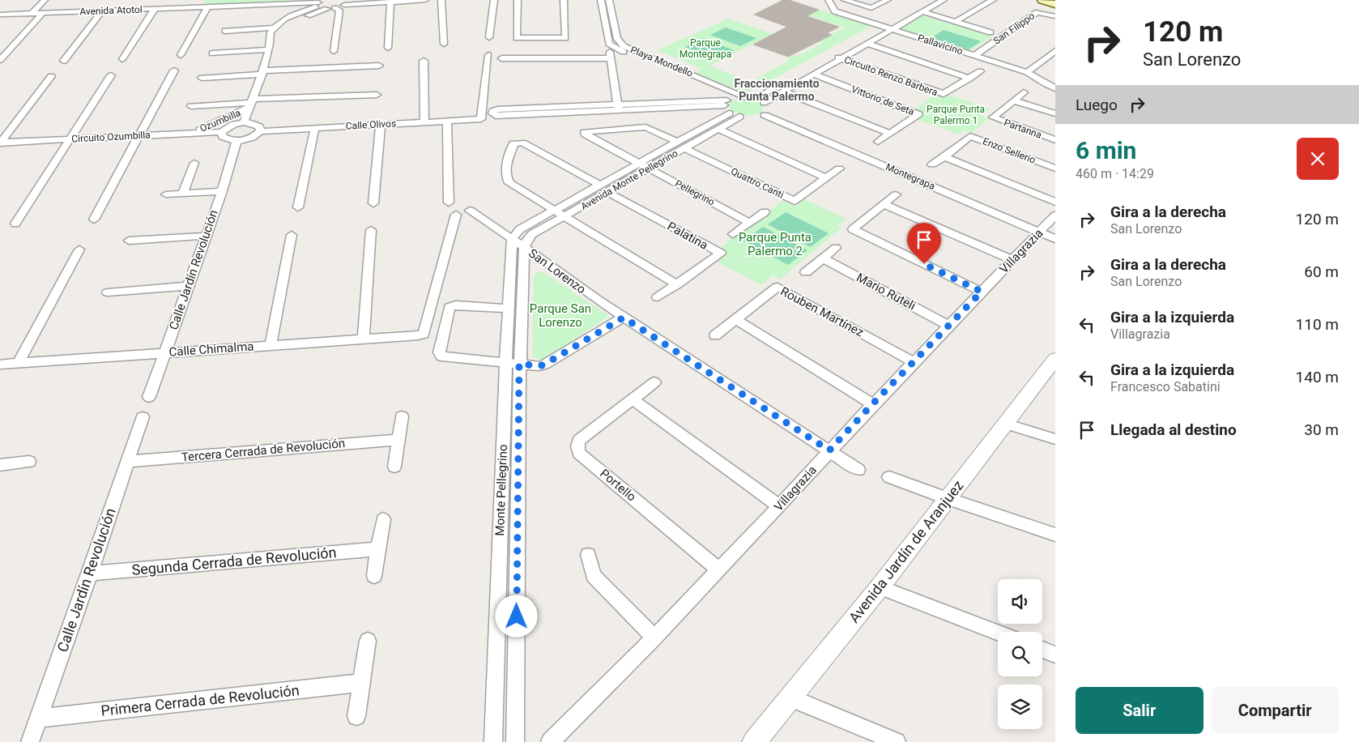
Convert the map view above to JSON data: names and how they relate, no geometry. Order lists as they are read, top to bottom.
{
  "streets": {
    "street": [
      "Avenida Atotol",
      "San Filippo",
      "Pallavicino",
      "Playa Mondello",
      "Circuito Renzo Barbera",
      "Vittorio de Seta",
      "Ozumbilla",
      "Calle Olivos",
      "Partanna",
      "Circuito Ozumbilla",
      "Enzo Sellerio",
      "Montegrapa",
      "Avenida Monte Pellegrino",
      "Quattro Canti",
      "Pellegrino",
      "Palatina",
      "Villagrazia",
      "Calle Jardín Revolución",
      "San Lorenzo",
      "Mario Ruteli",
      "Rouben Martínez",
      "Calle Chimalma",
      "Tercera Cerrada de Revolución",
      "Portello",
      "Monte Pellegrino",
      "Avenida Jardín de Aranjuez",
      "Segunda Cerrada de Revolución",
      "Primera Cerrada de Revolución"
    ]
  },
  "crossings": [
    ["San Filippo", "Pallavicino"],
    ["Playa Mondello", "Montegrapa"],
    ["Ozumbilla", "Circuito Ozumbilla"],
    ["Montegrapa", "Villagrazia"],
    ["Avenida Monte Pellegrino", "Quattro Canti"],
    ["Avenida Monte Pellegrino", "Pellegrino"],
    ["Avenida Monte Pellegrino", "Palatina"],
    ["Avenida Monte Pellegrino", "San Lorenzo"],
    ["Avenida Monte Pellegrino", "Monte Pellegrino"],
    ["Quattro Canti", "Pellegrino"],
    ["Villagrazia", "San Lorenzo"],
    ["Villagrazia", "Mario Ruteli"],
    ["Villagrazia", "Rouben Martínez"],
    ["Villagrazia", "Portello"],
    ["Calle Jardín Revolución", "Calle Chimalma"],
    ["Calle Jardín Revolución", "Tercera Cerrada de Revolución"],
    ["Calle Jardín Revolución", "Segunda Cerrada de Revolución"],
    ["Calle Jardín Revolución", "Primera Cerrada de Revolución"],
    ["San Lorenzo", "Monte Pellegrino"]
  ],
  "districts": ["Fraccionamiento Punta Palermo"],
  "parks": [
    "Parque Montegrapa",
    "Parque Punta Palermo 1",
    "Parque Punta Palermo 2",
    "Parque San Lorenzo"
  ],
  "page": {
    "turn": ["120 m", "San Lorenzo"],
    "then": "Luego",
    "heading": ["6 min", "460 m · 14:29"],
    "list": [
      {
        "name": "Gira a la derecha",
        "note": "San Lorenzo",
        "value": "120 m"
      },
      {
        "name": "Gira a la derecha",
        "note": "San Lorenzo",
        "value": "60 m"
      },
      {
        "name": "Gira a la izquierda",
        "note": "Villagrazia",
        "value": "110 m"
      },
      {
        "name": "Gira a la izquierda",
        "note": "Francesco Sabatini",
        "value": "140 m"
      },
      {
        "name": "Llegada al destino",
        "value": "30 m"
      }
    ],
    "buttons": ["Salir", "Compartir"]
  }
}
